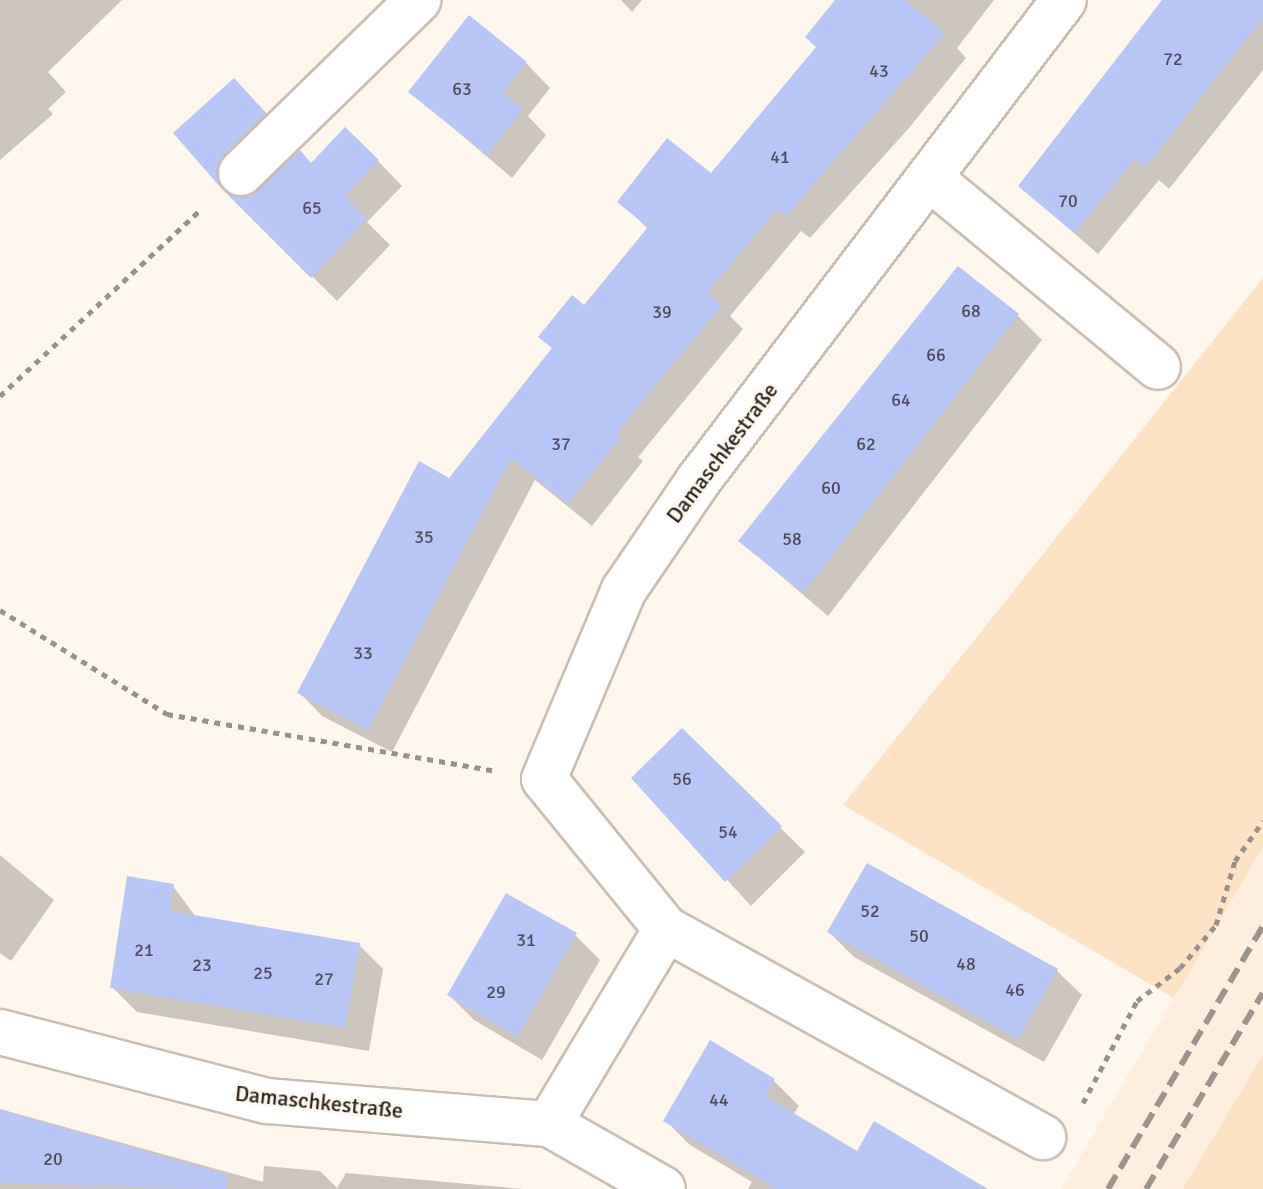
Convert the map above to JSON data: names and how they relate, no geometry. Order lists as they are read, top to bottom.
{
  "streets": {
    "street": ["Damaschkestraße"]
  },
  "house_numbers": [
    "72",
    "43",
    "63",
    "41",
    "70",
    "65",
    "68",
    "39",
    "66",
    "64",
    "37",
    "62",
    "60",
    "35",
    "58",
    "33",
    "56",
    "54",
    "52",
    "50",
    "31",
    "21",
    "48",
    "23",
    "25",
    "27",
    "46",
    "29",
    "44",
    "20"
  ]
}
